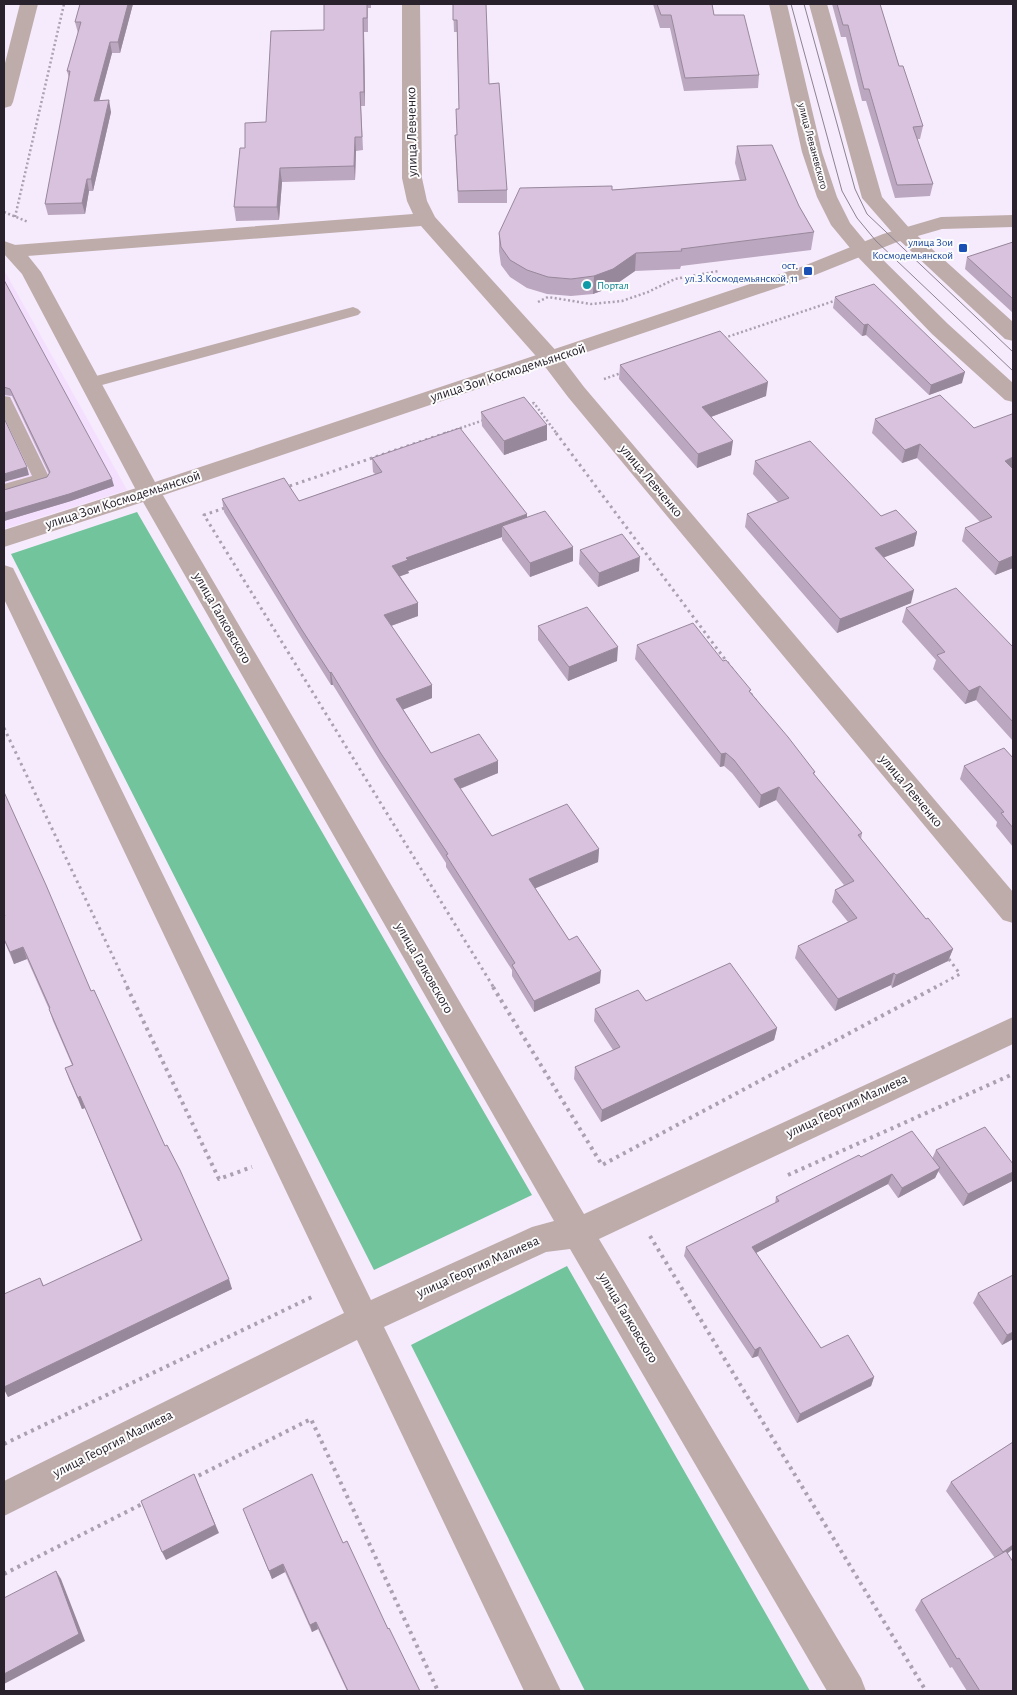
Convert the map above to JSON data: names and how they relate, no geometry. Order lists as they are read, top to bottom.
{
  "streets": {
    "street": [
      "улица Левченко",
      "улица Леваневского",
      "улица Зои Космодемьянской",
      "улица Галковского",
      "улица Георгия Малиева"
    ]
  },
  "crossings": [
    ["улица Левченко", "улица Зои Космодемьянской"],
    ["улица Леваневского", "улица Зои Космодемьянской"],
    ["улица Зои Космодемьянской", "улица Галковского"],
    ["улица Галковского", "улица Георгия Малиева"]
  ],
  "places": {
    "transit": ["улица Зои Космодемьянской", "ост. ул.З.Космодемьянской, 11"],
    "other": ["Портал"]
  }
}
